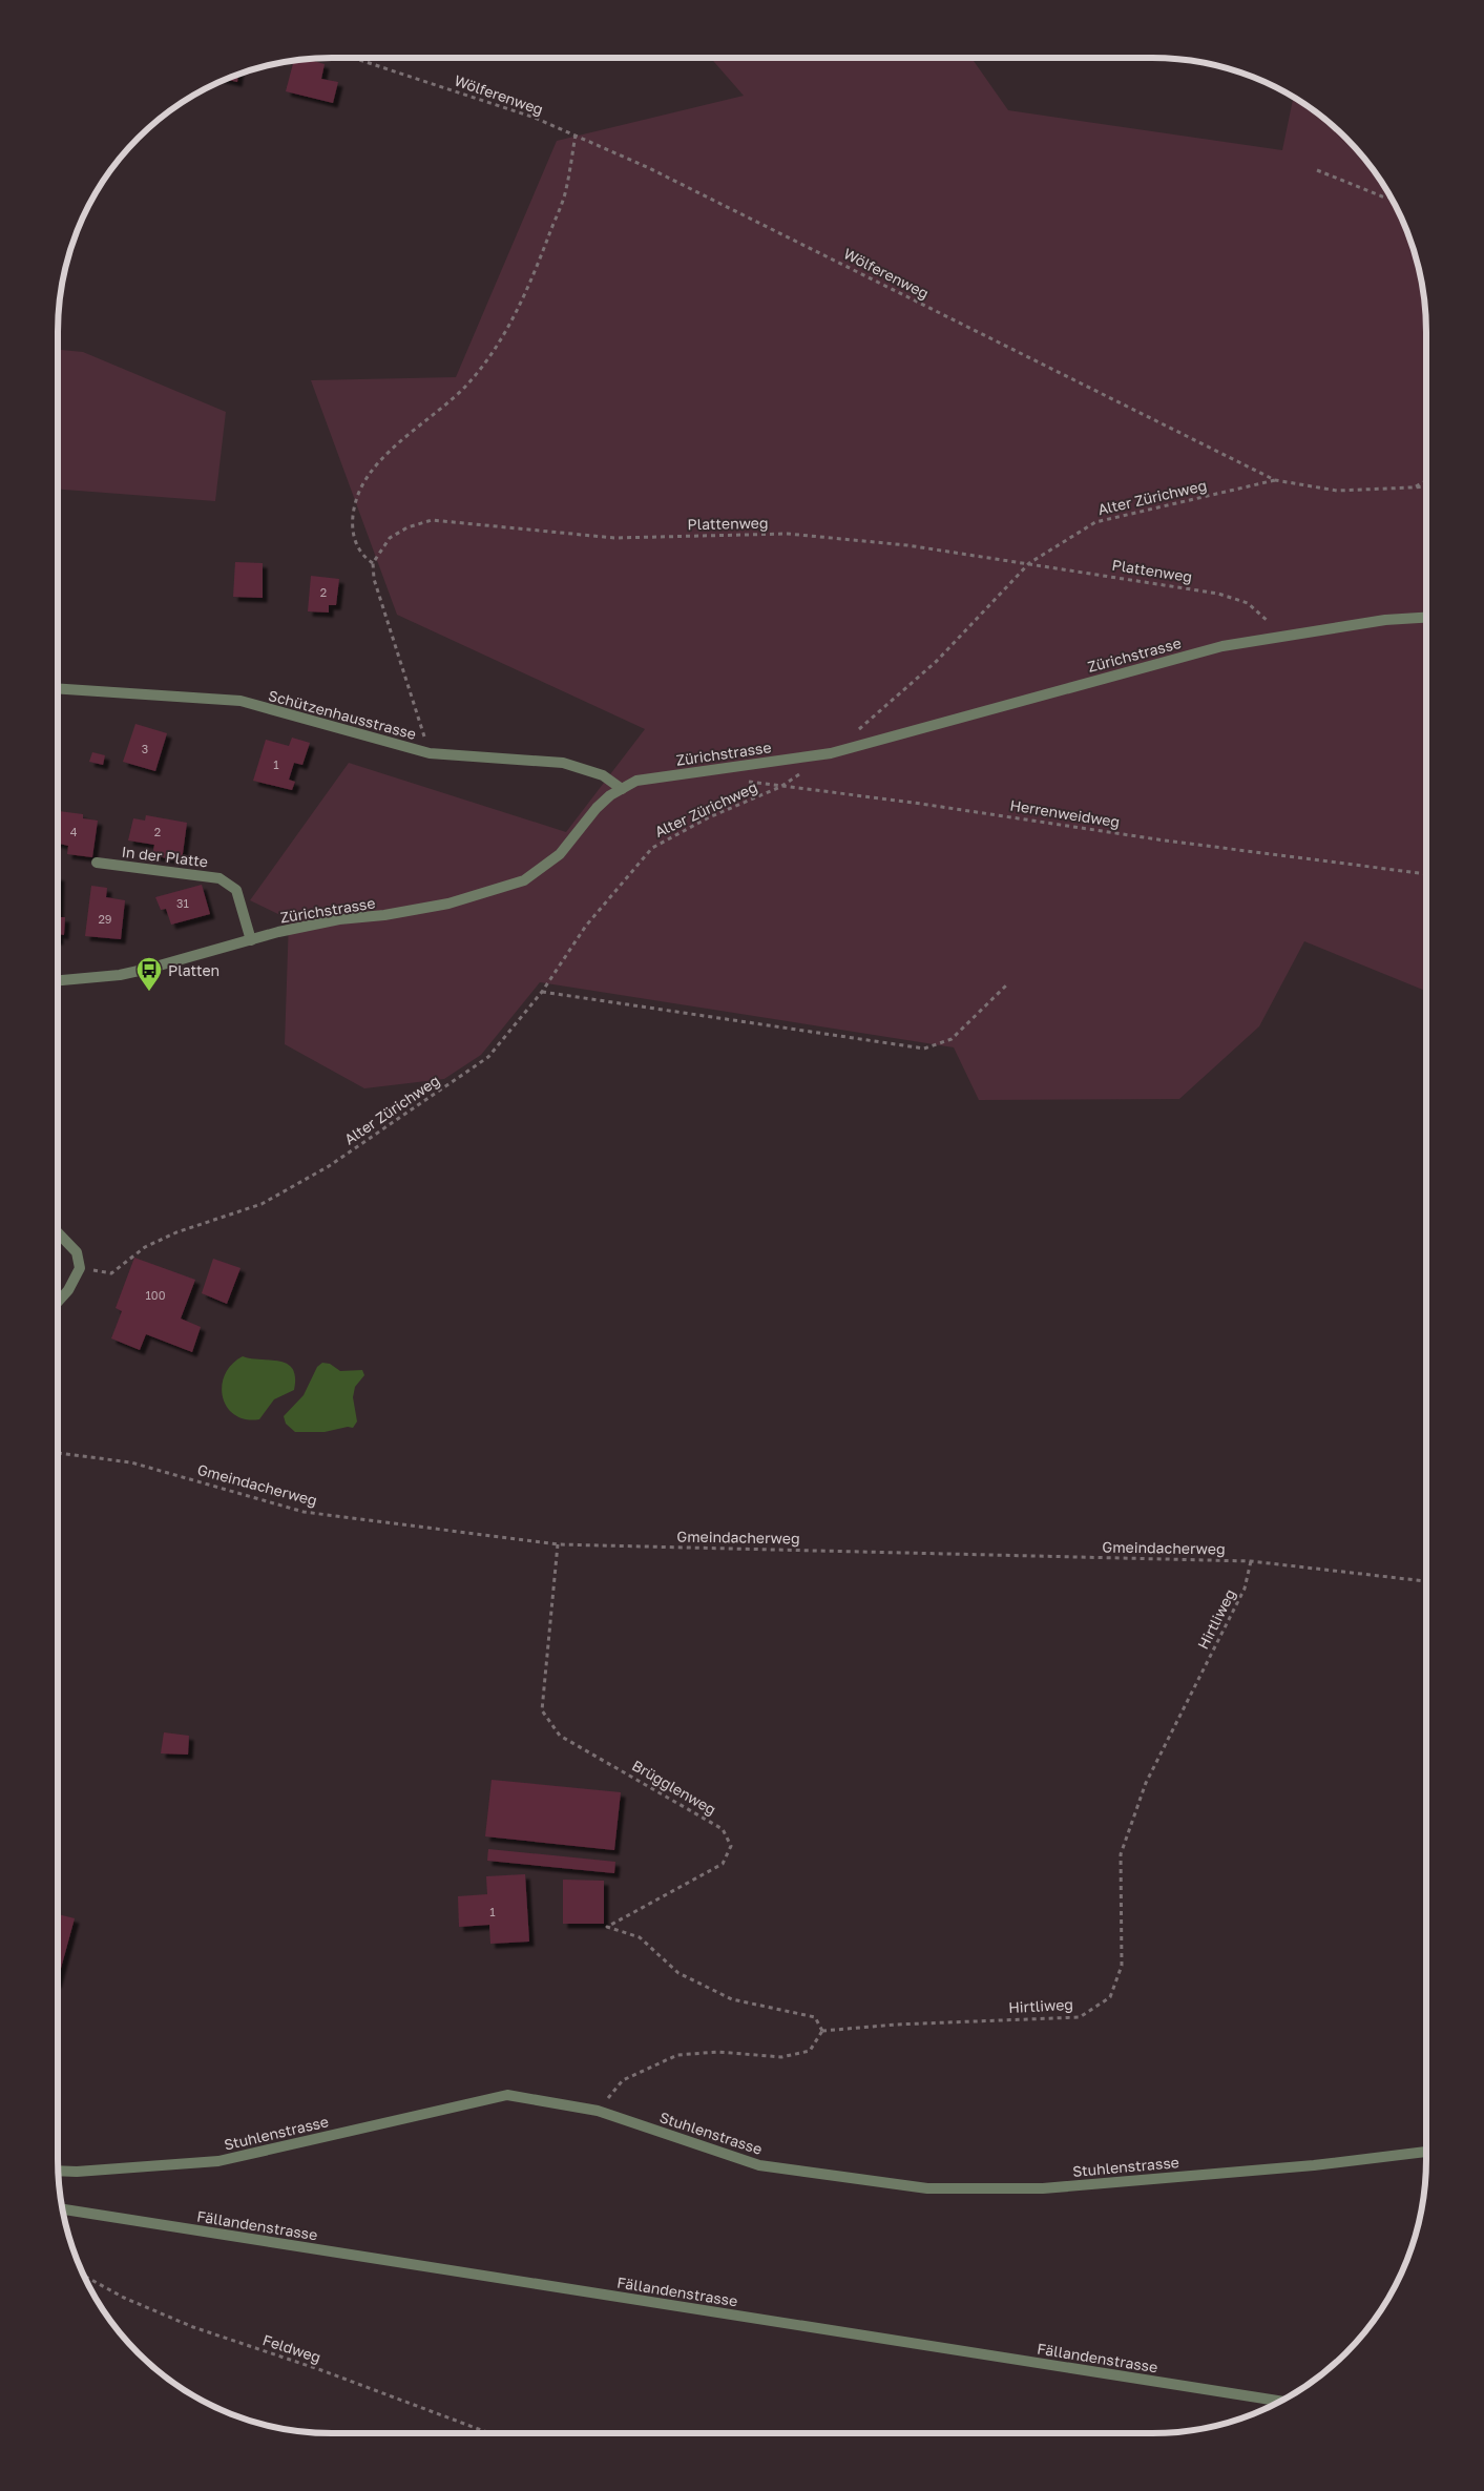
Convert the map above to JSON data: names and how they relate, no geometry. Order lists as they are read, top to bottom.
{
  "streets": {
    "street": [
      "Zürichstrasse",
      "Schützenhausstrasse",
      "In der Platte",
      "Stuhlenstrasse",
      "Fällandenstrasse"
    ],
    "path": [
      "Wölferenweg",
      "Alter Zürichweg",
      "Plattenweg",
      "Herrenweidweg",
      "Gmeindacherweg",
      "Hirtliweg",
      "Brügglenweg",
      "Feldweg"
    ]
  },
  "crossings": [
    ["Wölferenweg", "Alter Zürichweg"],
    ["Alter Zürichweg", "Plattenweg"],
    ["Alter Zürichweg", "Herrenweidweg"],
    ["Plattenweg", "Zürichstrasse"],
    ["Zürichstrasse", "Schützenhausstrasse"],
    ["Zürichstrasse", "In der Platte"],
    ["Gmeindacherweg", "Hirtliweg"],
    ["Gmeindacherweg", "Brügglenweg"],
    ["Hirtliweg", "Brügglenweg"]
  ],
  "places": {
    "bus stop": ["Platten"]
  },
  "house_numbers": [
    "2",
    "3",
    "1",
    "4",
    "2",
    "31",
    "29",
    "100",
    "1"
  ]
}
